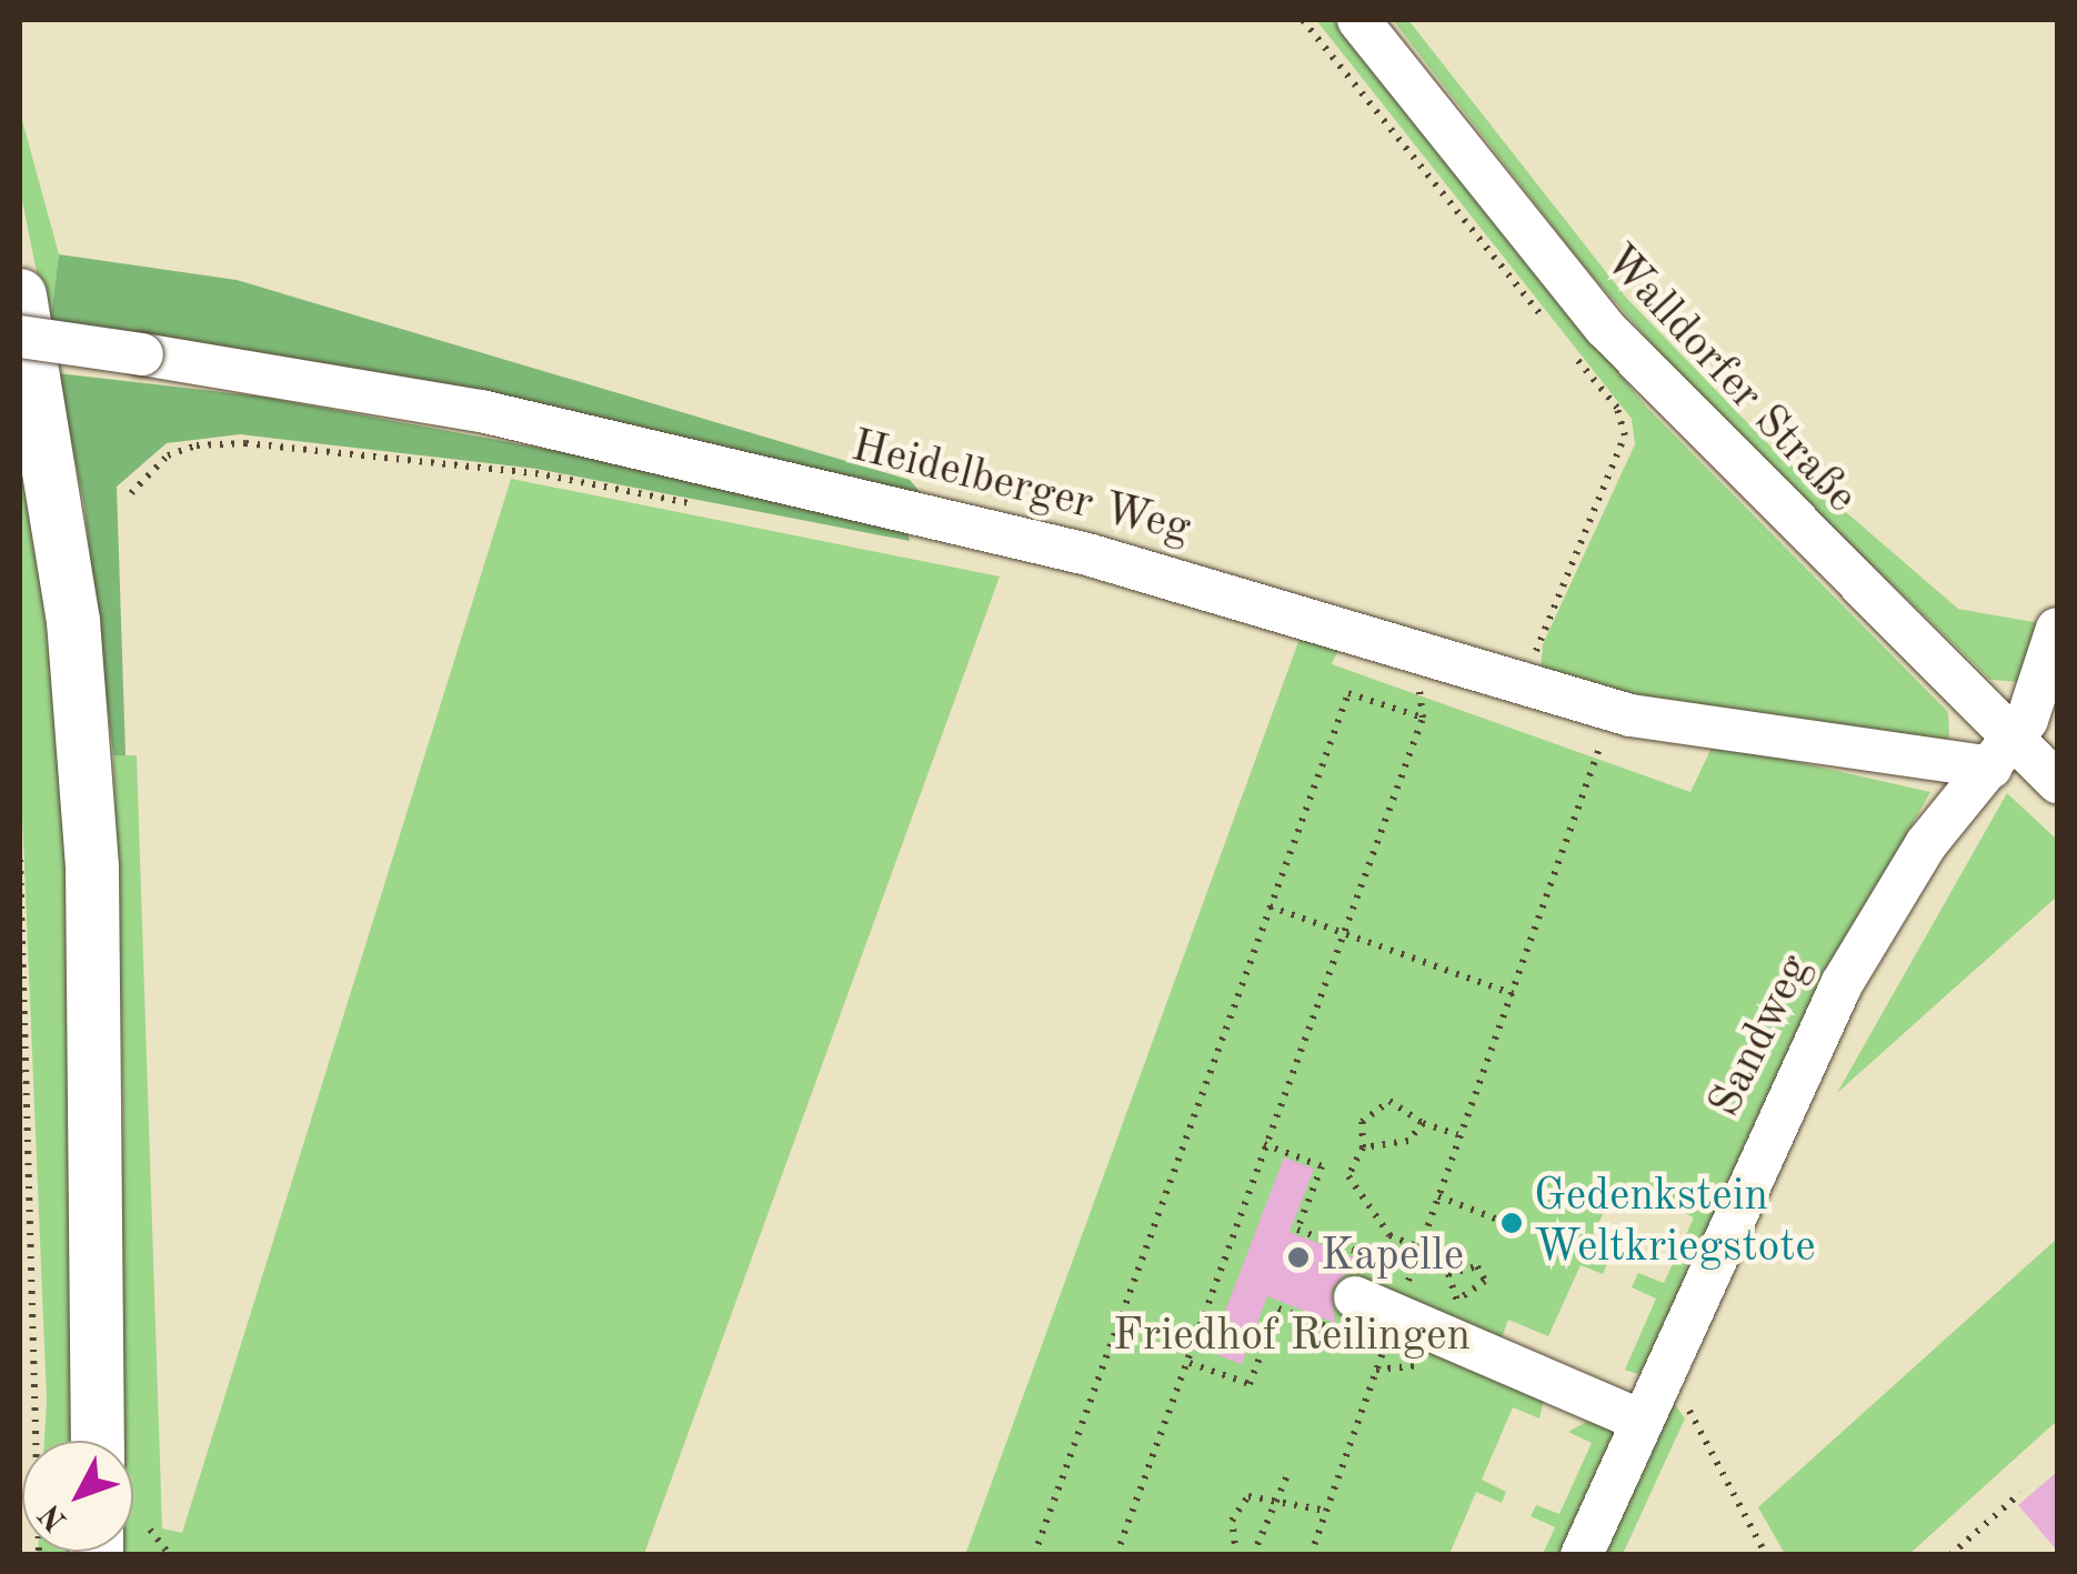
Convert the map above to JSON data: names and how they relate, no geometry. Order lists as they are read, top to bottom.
{
  "streets": {
    "street": ["Walldorfer Straße", "Heidelberger Weg", "Sandweg"]
  },
  "crossings": [
    ["Walldorfer Straße", "Heidelberger Weg"],
    ["Walldorfer Straße", "Sandweg"],
    ["Heidelberger Weg", "Sandweg"]
  ],
  "parks": ["Friedhof Reilingen"],
  "places": ["Gedenkstein Weltkriegstote", "Kapelle"],
  "north": "bottom left"
}
